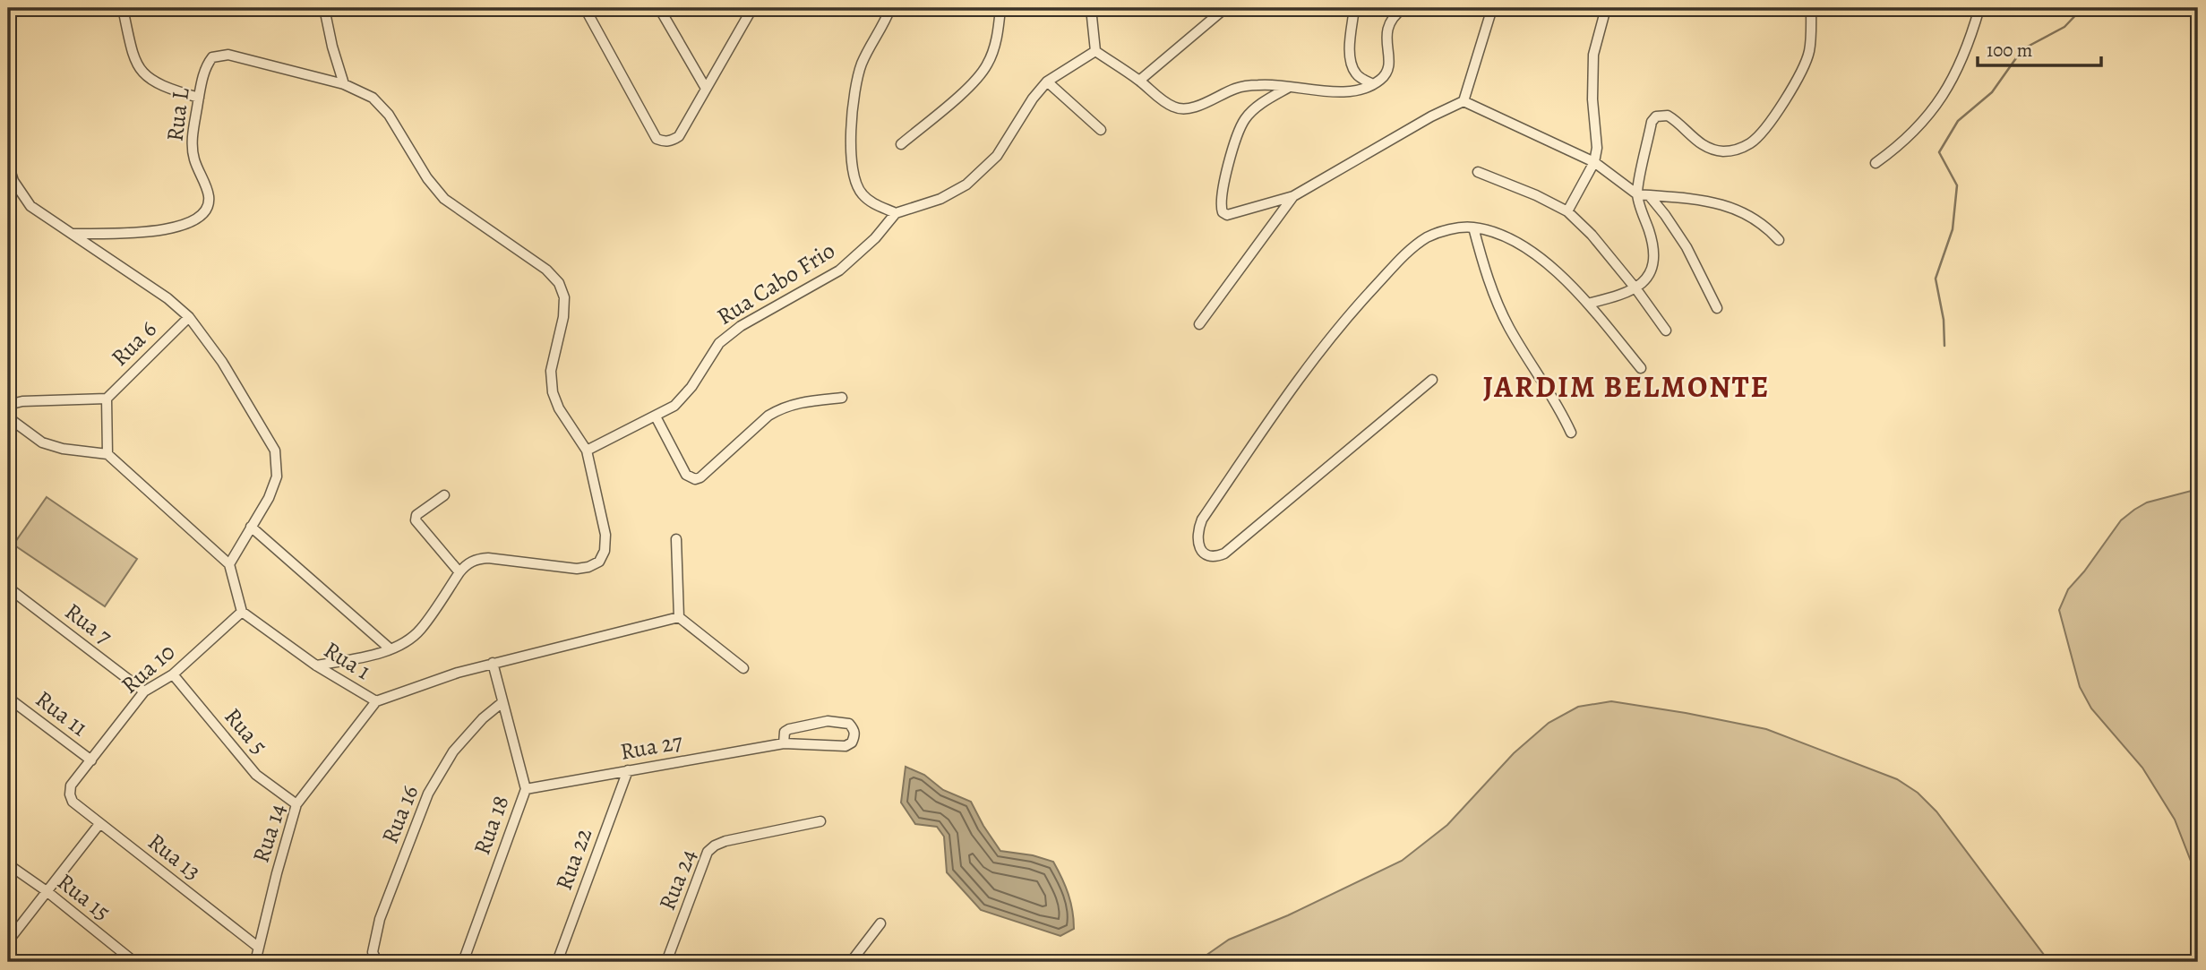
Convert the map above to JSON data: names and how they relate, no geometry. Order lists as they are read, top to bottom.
{
  "streets": {
    "street": [
      "Rua L",
      "Rua Cabo Frio",
      "Rua 6",
      "Rua 7",
      "Rua 1",
      "Rua 10",
      "Rua 11",
      "Rua 5",
      "Rua 27",
      "Rua 16",
      "Rua 18",
      "Rua 14",
      "Rua 13",
      "Rua 22",
      "Rua 24",
      "Rua 15"
    ]
  },
  "crossings": [
    ["Rua L", "Rua Cabo Frio"],
    ["Rua 7", "Rua 10"],
    ["Rua 1", "Rua 10"],
    ["Rua 1", "Rua 18"],
    ["Rua 1", "Rua 14"],
    ["Rua 10", "Rua 11"],
    ["Rua 10", "Rua 5"],
    ["Rua 10", "Rua 13"],
    ["Rua 5", "Rua 14"],
    ["Rua 27", "Rua 18"],
    ["Rua 27", "Rua 22"],
    ["Rua 16", "Rua 18"],
    ["Rua 14", "Rua 13"]
  ],
  "districts": ["JARDIM BELMONTE"],
  "scale_bar": "100 m"
}
